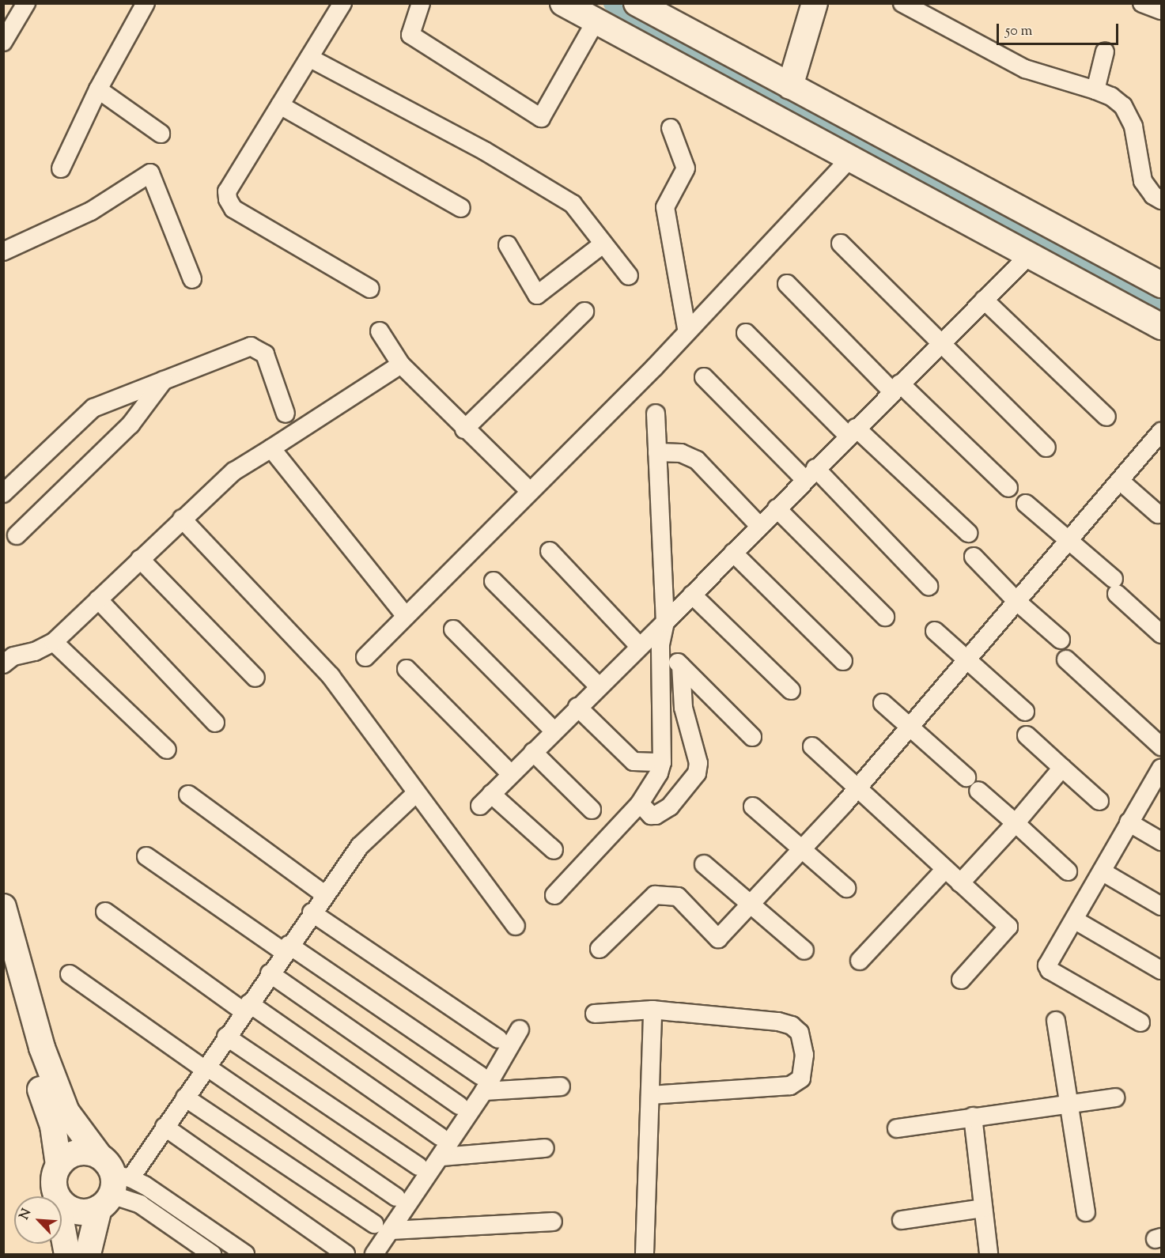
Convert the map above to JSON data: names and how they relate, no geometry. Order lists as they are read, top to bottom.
{
  "scale_bar": "50 m",
  "north": "top left"
}
